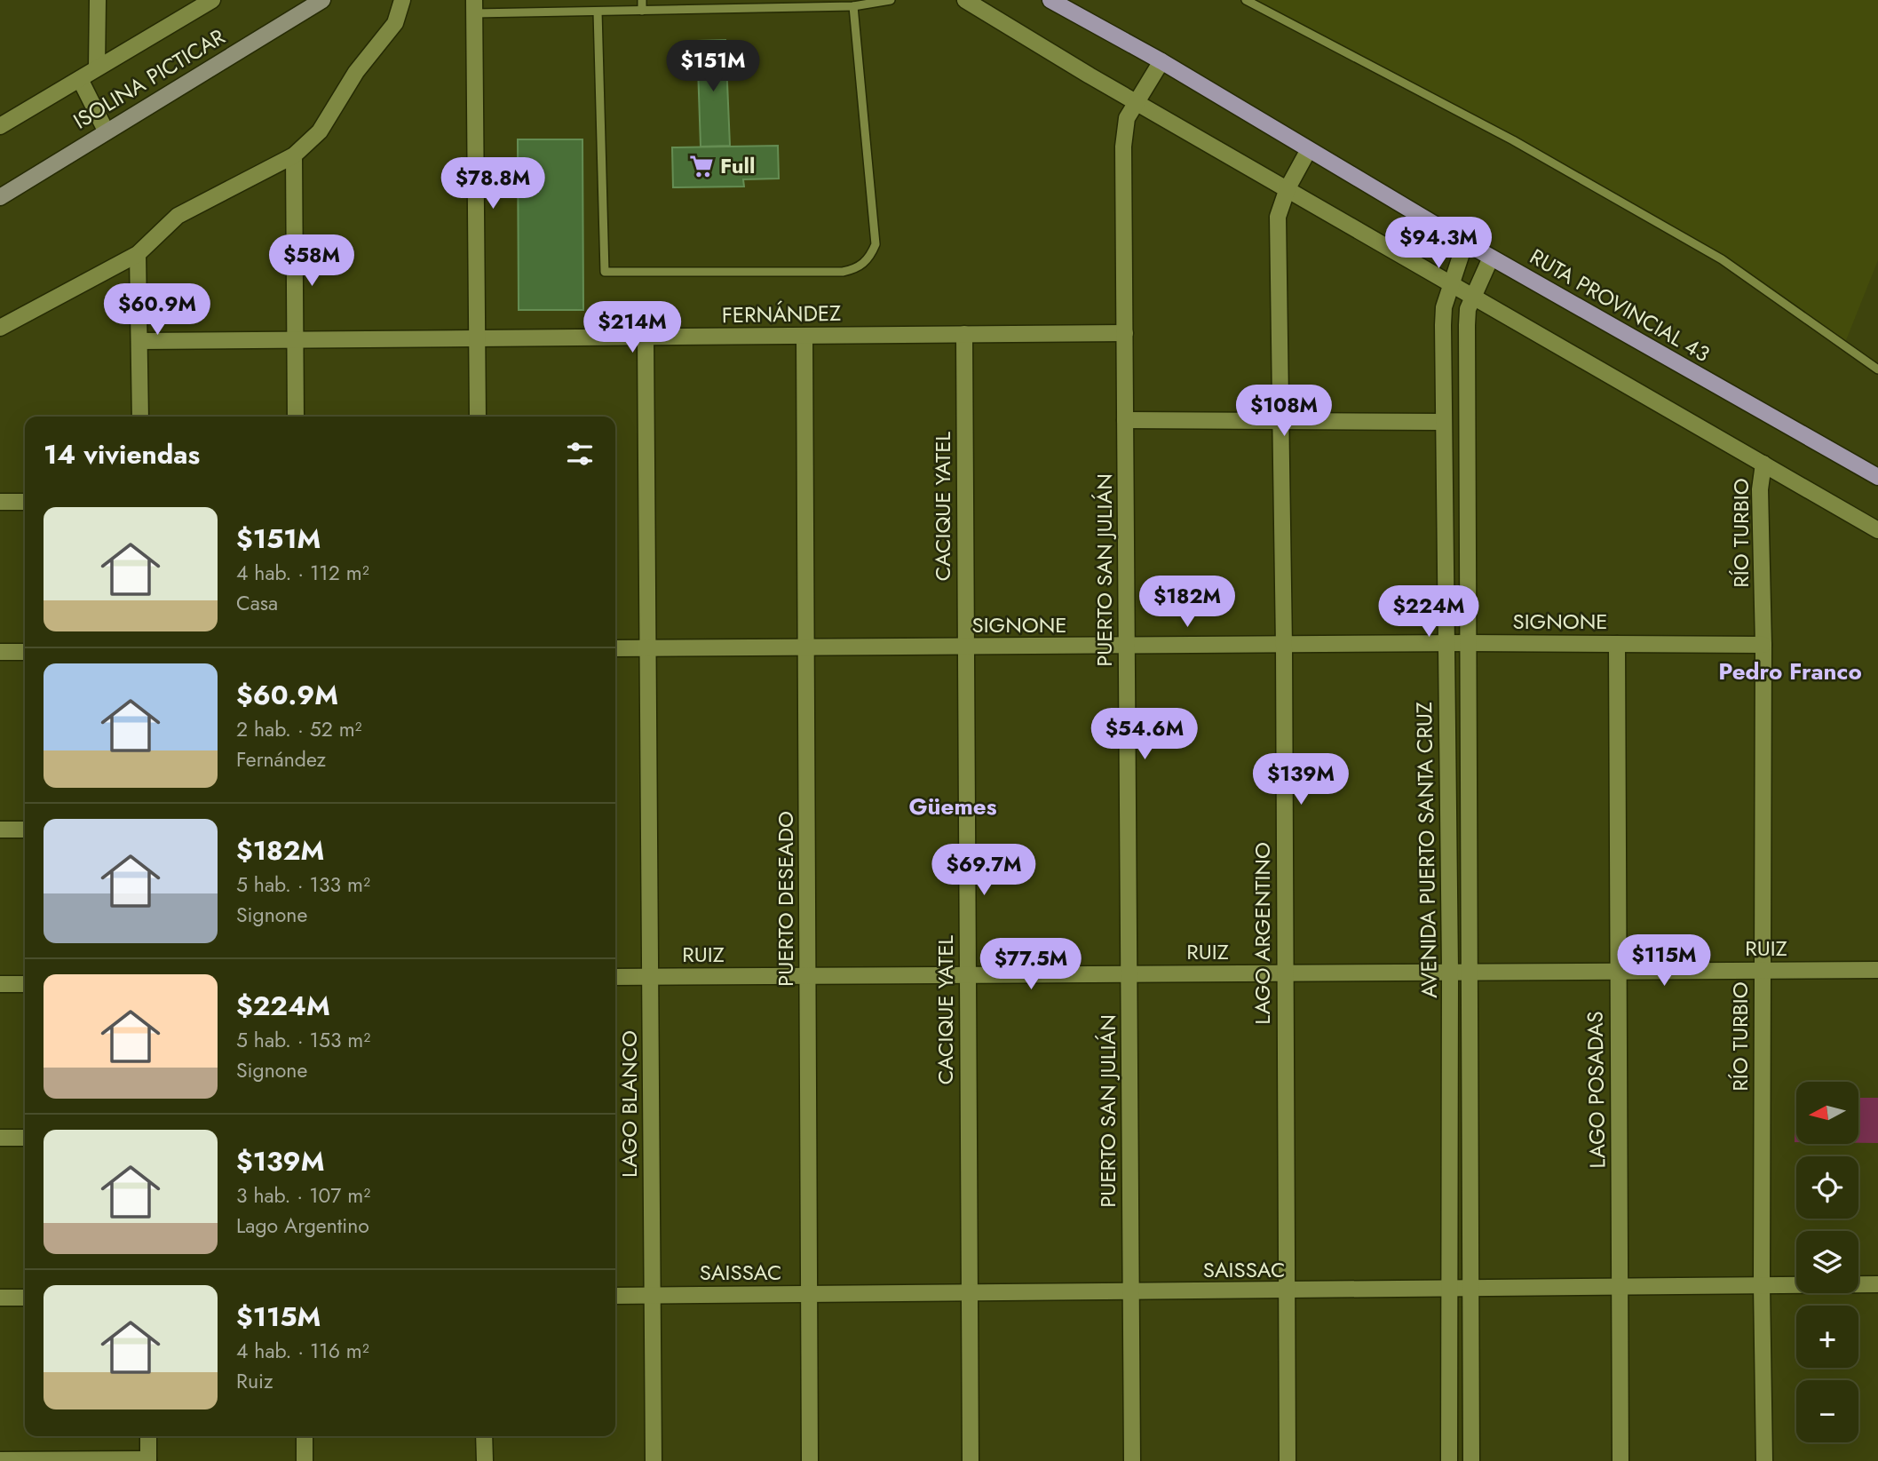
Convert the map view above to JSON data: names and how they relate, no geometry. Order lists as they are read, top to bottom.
{
  "streets": {
    "main road": ["ISOLINA PICTICAR", "RUTA PROVINCIAL 43"],
    "street": [
      "FERNÁNDEZ",
      "CACIQUE YATEL",
      "RÍO TURBIO",
      "PUERTO SAN JULIÁN",
      "SIGNONE",
      "AVENIDA PUERTO SANTA CRUZ",
      "PUERTO DESEADO",
      "LAGO ARGENTINO",
      "RUIZ",
      "LAGO POSADAS",
      "LAGO BLANCO",
      "SAISSAC"
    ]
  },
  "crossings": [
    ["RUTA PROVINCIAL 43", "PUERTO SAN JULIÁN"],
    ["RUTA PROVINCIAL 43", "AVENIDA PUERTO SANTA CRUZ"],
    ["RUTA PROVINCIAL 43", "LAGO ARGENTINO"],
    ["FERNÁNDEZ", "CACIQUE YATEL"],
    ["FERNÁNDEZ", "PUERTO SAN JULIÁN"],
    ["FERNÁNDEZ", "PUERTO DESEADO"],
    ["FERNÁNDEZ", "LAGO BLANCO"],
    ["CACIQUE YATEL", "SIGNONE"],
    ["CACIQUE YATEL", "RUIZ"],
    ["CACIQUE YATEL", "SAISSAC"],
    ["RÍO TURBIO", "SIGNONE"],
    ["RÍO TURBIO", "RUIZ"],
    ["RÍO TURBIO", "SAISSAC"],
    ["PUERTO SAN JULIÁN", "SIGNONE"],
    ["PUERTO SAN JULIÁN", "RUIZ"],
    ["PUERTO SAN JULIÁN", "SAISSAC"],
    ["SIGNONE", "AVENIDA PUERTO SANTA CRUZ"],
    ["SIGNONE", "PUERTO DESEADO"],
    ["SIGNONE", "LAGO ARGENTINO"],
    ["SIGNONE", "LAGO POSADAS"],
    ["SIGNONE", "LAGO BLANCO"],
    ["AVENIDA PUERTO SANTA CRUZ", "RUIZ"],
    ["AVENIDA PUERTO SANTA CRUZ", "SAISSAC"],
    ["PUERTO DESEADO", "RUIZ"],
    ["PUERTO DESEADO", "SAISSAC"],
    ["LAGO ARGENTINO", "RUIZ"],
    ["LAGO ARGENTINO", "SAISSAC"],
    ["RUIZ", "LAGO POSADAS"],
    ["RUIZ", "LAGO BLANCO"],
    ["LAGO POSADAS", "SAISSAC"],
    ["LAGO BLANCO", "SAISSAC"]
  ],
  "districts": ["Pedro Franco", "Güemes"],
  "places": {
    "supermarket": ["Full"]
  },
  "north": "left",
  "page": {
    "price": [
      "$151M",
      "$78.8M",
      "$94.3M",
      "$58M",
      "$60.9M",
      "$214M",
      "$108M",
      "$182M",
      "$224M",
      "$54.6M",
      "$139M",
      "$69.7M",
      "$115M",
      "$77.5M"
    ],
    "heading": "14 viviendas",
    "list": [
      {
        "name": "$151M",
        "note": "4 hab. · 112 m² · Casa"
      },
      {
        "name": "$60.9M",
        "note": "2 hab. · 52 m² · Fernández"
      },
      {
        "name": "$182M",
        "note": "5 hab. · 133 m² · Signone"
      },
      {
        "name": "$224M",
        "note": "5 hab. · 153 m² · Signone"
      },
      {
        "name": "$139M",
        "note": "3 hab. · 107 m² · Lago Argentino"
      },
      {
        "name": "$115M",
        "note": "4 hab. · 116 m² · Ruiz"
      }
    ],
    "map_buttons": ["+", "−"]
  }
}
